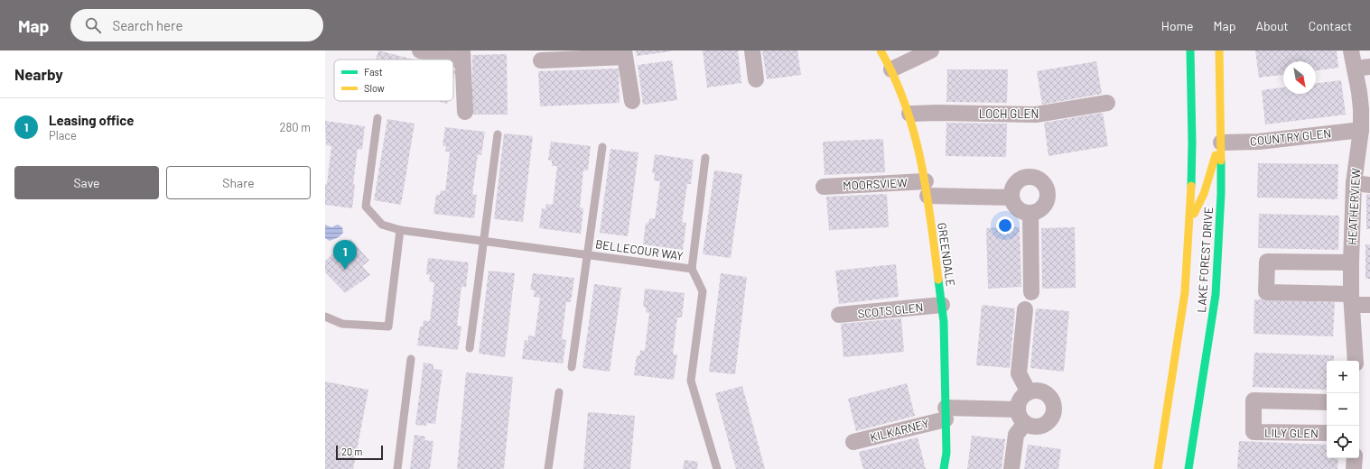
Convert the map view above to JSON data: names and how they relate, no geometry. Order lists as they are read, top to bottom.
{
  "streets": {
    "main road": ["GREENDALE", "LAKE FOREST DRIVE"],
    "street": [
      "LOCH GLEN",
      "COUNTRY GLEN",
      "MOORSVIEW",
      "HEATHERVIEW",
      "SCOTS GLEN",
      "KILKARNEY",
      "LILY GLEN"
    ],
    "lane": ["BELLECOUR WAY"]
  },
  "crossings": [
    ["LOCH GLEN", "GREENDALE"],
    ["COUNTRY GLEN", "HEATHERVIEW"],
    ["COUNTRY GLEN", "LAKE FOREST DRIVE"],
    ["MOORSVIEW", "GREENDALE"],
    ["GREENDALE", "SCOTS GLEN"],
    ["GREENDALE", "KILKARNEY"]
  ],
  "legend": ["Fast", "Slow"],
  "scale_bar": "20 m",
  "north": "bottom right",
  "page": {
    "header": "Map",
    "search": "Search here",
    "nav": [
      "Home",
      "Map",
      "About",
      "Contact"
    ],
    "heading": "Nearby",
    "list": [
      {
        "mark": "1",
        "name": "Leasing office",
        "note": "Place",
        "value": "280 m"
      }
    ],
    "buttons": ["Save", "Share"],
    "pins": "1",
    "map_buttons": ["+", "−"],
    "scale": "20 m"
  }
}
